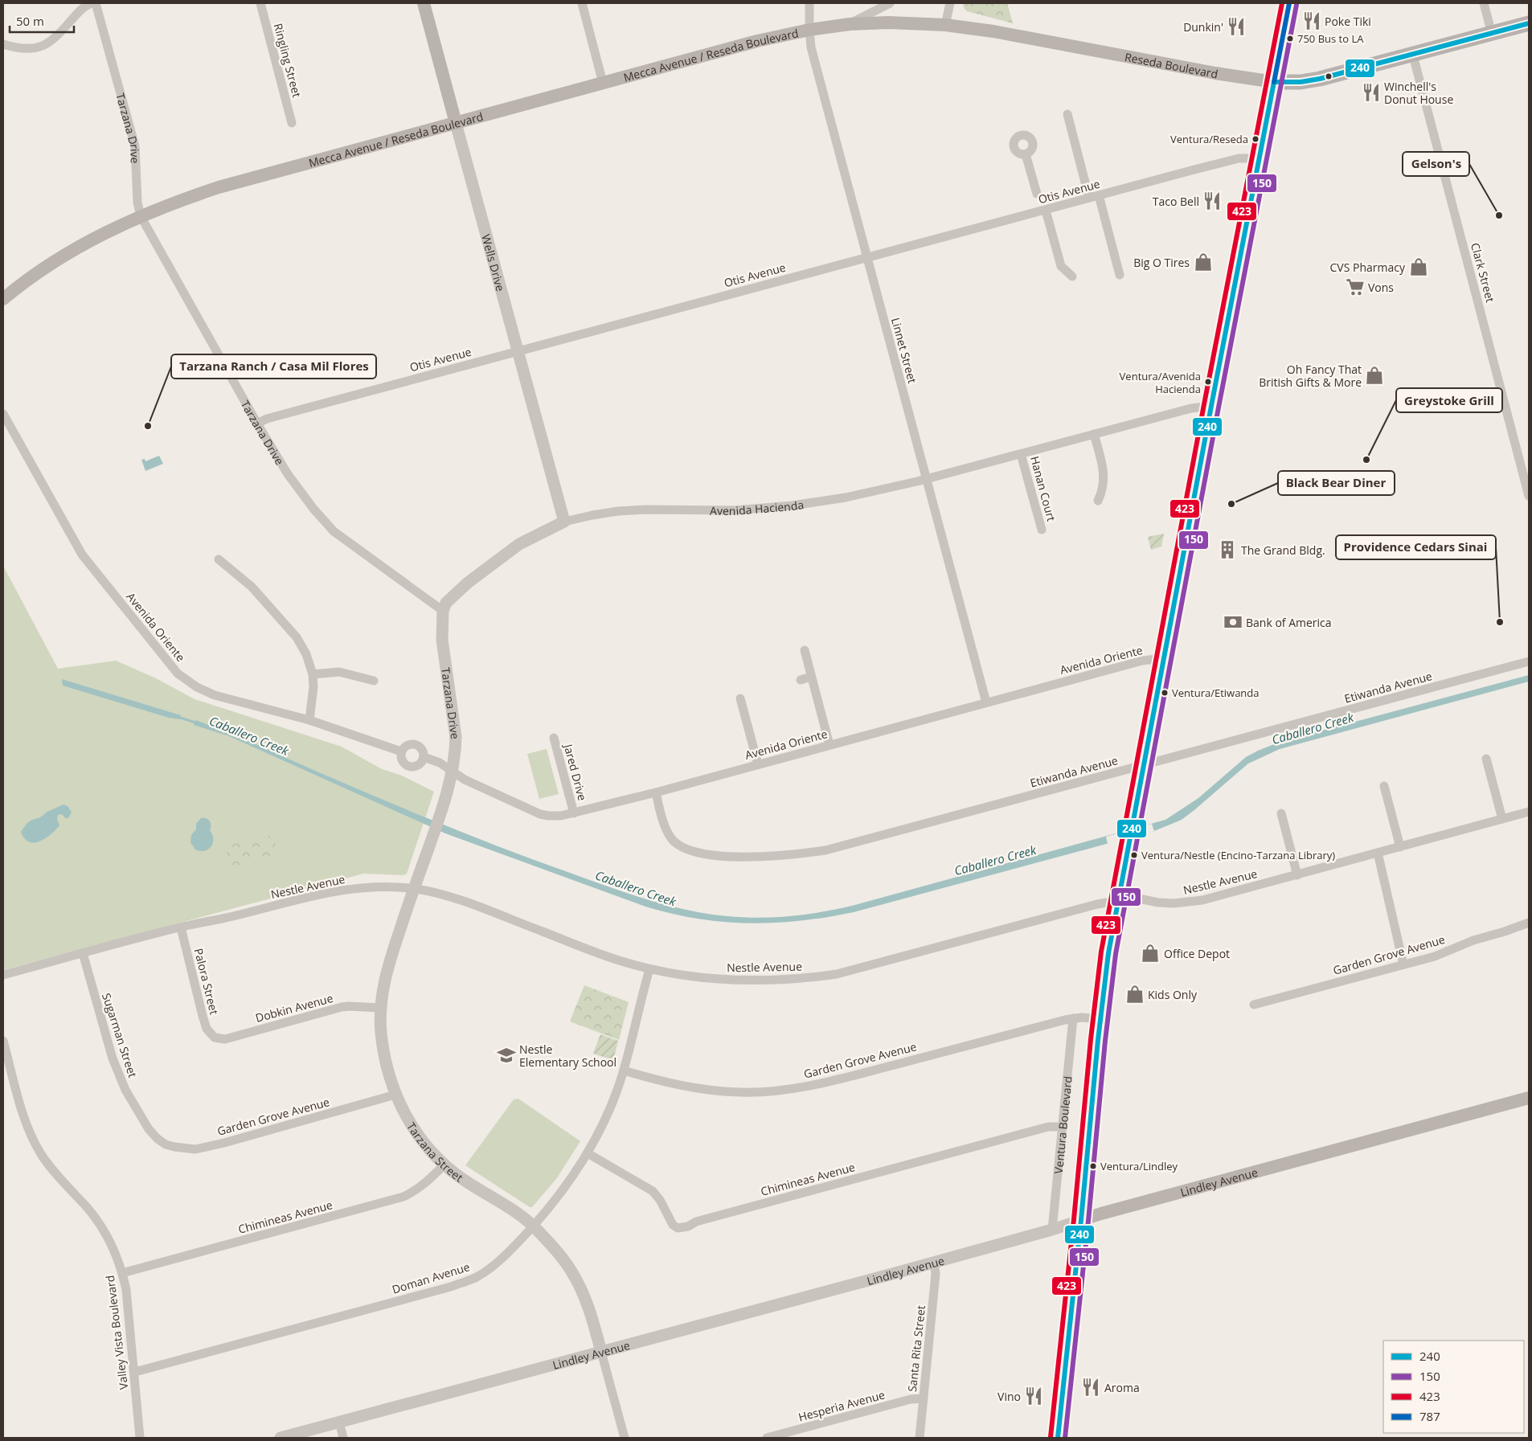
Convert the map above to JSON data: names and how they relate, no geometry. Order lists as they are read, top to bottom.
{
  "streets": {
    "main road": [
      "Mecca Avenue / Reseda Boulevard",
      "Reseda Boulevard",
      "Wells Drive",
      "Lindley Avenue"
    ],
    "street": [
      "Ringling Street",
      "Tarzana Drive",
      "Otis Avenue",
      "Clark Street",
      "Linnet Street",
      "Hanan Court",
      "Avenida Hacienda",
      "Avenida Oriente",
      "Etiwanda Avenue",
      "Jared Drive",
      "Nestle Avenue",
      "Garden Grove Avenue",
      "Palora Street",
      "Dobkin Avenue",
      "Sugarman Street",
      "Ventura Boulevard",
      "Tarzana Street",
      "Chimineas Avenue",
      "Doman Avenue",
      "Valley Vista Boulevard",
      "Santa Rita Street",
      "Hesperia Avenue"
    ]
  },
  "crossings": [
    ["Mecca Avenue / Reseda Boulevard", "Reseda Boulevard"],
    ["Mecca Avenue / Reseda Boulevard", "Tarzana Drive"],
    ["Mecca Avenue / Reseda Boulevard", "Wells Drive"],
    ["Mecca Avenue / Reseda Boulevard", "Linnet Street"],
    ["Reseda Boulevard", "Clark Street"],
    ["Reseda Boulevard", "Linnet Street"],
    ["Tarzana Drive", "Otis Avenue"],
    ["Tarzana Drive", "Avenida Hacienda"],
    ["Tarzana Drive", "Avenida Oriente"],
    ["Tarzana Drive", "Tarzana Street"],
    ["Otis Avenue", "Wells Drive"],
    ["Otis Avenue", "Linnet Street"],
    ["Wells Drive", "Avenida Hacienda"],
    ["Linnet Street", "Avenida Hacienda"],
    ["Linnet Street", "Avenida Oriente"],
    ["Hanan Court", "Avenida Hacienda"],
    ["Avenida Oriente", "Etiwanda Avenue"],
    ["Avenida Oriente", "Jared Drive"],
    ["Nestle Avenue", "Palora Street"],
    ["Nestle Avenue", "Sugarman Street"],
    ["Nestle Avenue", "Tarzana Street"],
    ["Nestle Avenue", "Doman Avenue"],
    ["Garden Grove Avenue", "Sugarman Street"],
    ["Garden Grove Avenue", "Ventura Boulevard"],
    ["Garden Grove Avenue", "Tarzana Street"],
    ["Garden Grove Avenue", "Doman Avenue"],
    ["Palora Street", "Dobkin Avenue"],
    ["Dobkin Avenue", "Tarzana Street"],
    ["Ventura Boulevard", "Chimineas Avenue"],
    ["Ventura Boulevard", "Lindley Avenue"],
    ["Tarzana Street", "Chimineas Avenue"],
    ["Tarzana Street", "Lindley Avenue"],
    ["Tarzana Street", "Doman Avenue"],
    ["Chimineas Avenue", "Doman Avenue"],
    ["Chimineas Avenue", "Valley Vista Boulevard"],
    ["Lindley Avenue", "Santa Rita Street"],
    ["Doman Avenue", "Valley Vista Boulevard"],
    ["Santa Rita Street", "Hesperia Avenue"]
  ],
  "water": ["Caballero Creek"],
  "places": {
    "restaurant": [
      "Poke Tiki",
      "Dunkin'",
      "Winchell's Donut House",
      "Taco Bell",
      "Aroma",
      "Vino"
    ],
    "other": [
      "750 Bus to LA",
      "Ventura/Reseda",
      "Gelson's",
      "Ventura/Avenida Hacienda",
      "Tarzana Ranch / Casa Mil Flores",
      "Greystoke Grill",
      "Black Bear Diner",
      "Providence Cedars Sinai",
      "Ventura/Etiwanda",
      "Ventura/Nestle (Encino-Tarzana Library)",
      "Ventura/Lindley"
    ],
    "shop": [
      "Big O Tires",
      "CVS Pharmacy",
      "Oh Fancy That British Gifts & More",
      "Office Depot",
      "Kids Only"
    ],
    "supermarket": ["Vons"],
    "building": ["The Grand Bldg."],
    "bank": ["Bank of America"],
    "school or university": ["Nestle Elementary School"]
  },
  "lines": [
    "transit line 423",
    "transit line 787",
    "transit line 150",
    "transit line 240"
  ],
  "legend": [
    "240",
    "150",
    "423",
    "787"
  ],
  "scale_bar": "50 m"
}
